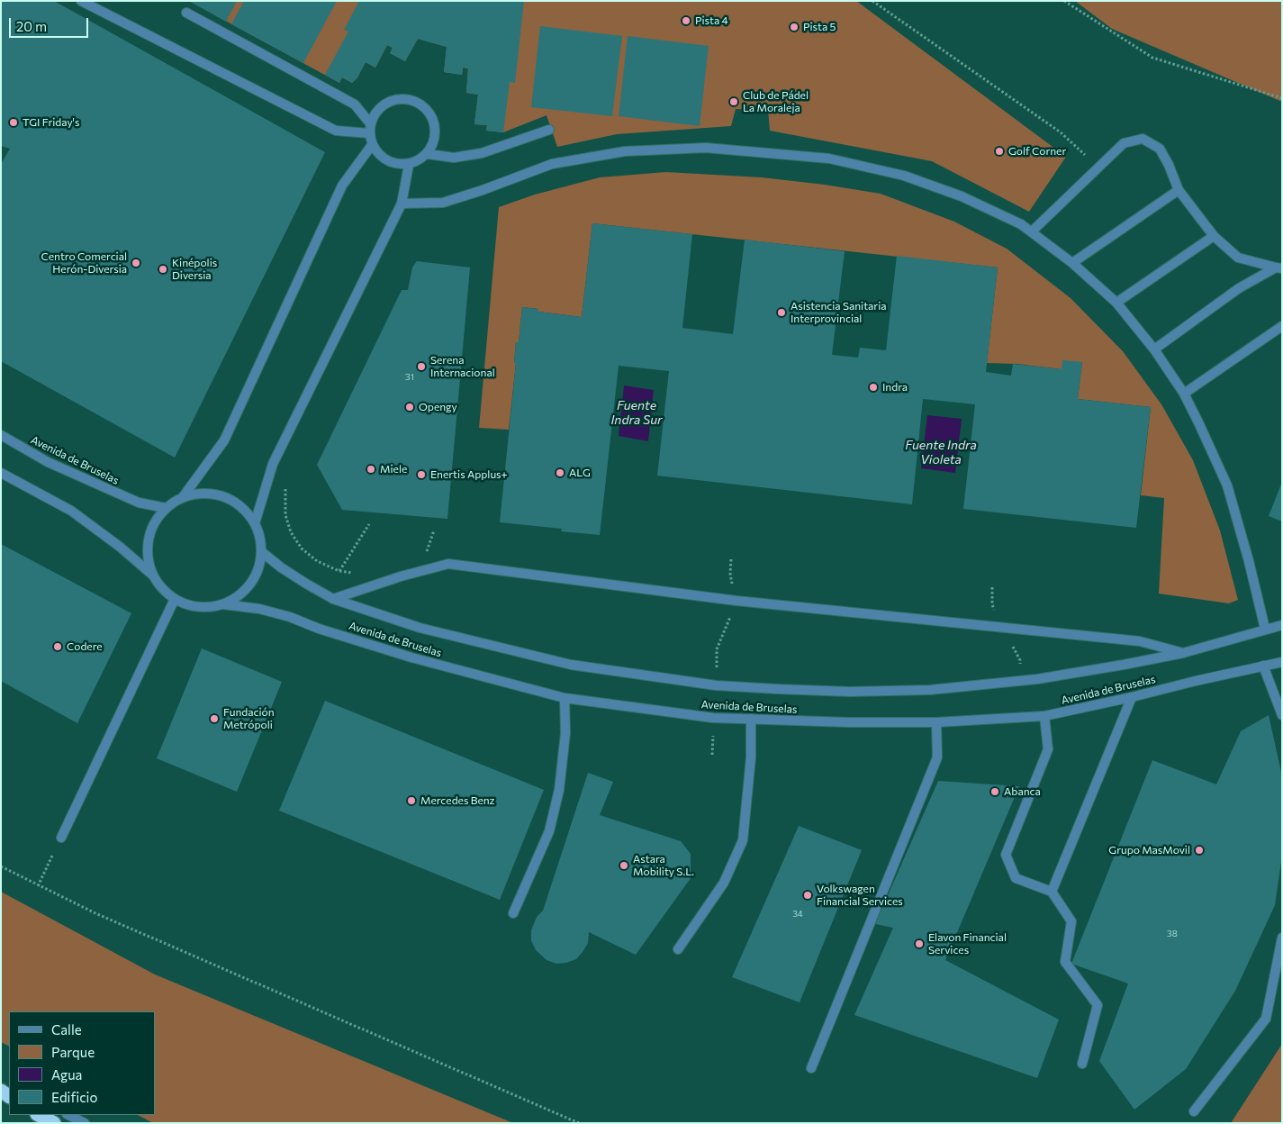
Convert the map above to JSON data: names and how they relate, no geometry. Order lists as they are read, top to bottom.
{
  "streets": {
    "street": ["Avenida de Bruselas"]
  },
  "water": ["Fuente Indra Sur", "Fuente Indra Violeta"],
  "places": [
    "Pista 4",
    "Pista 5",
    "Club de Pádel La Moraleja",
    "TGI Friday's",
    "Golf Corner",
    "Centro Comercial Herón-Diversia",
    "Kinépolis Diversia",
    "Asistencia Sanitaria Interprovincial",
    "Serena Internacional",
    "Indra",
    "Opengy",
    "Miele",
    "ALG",
    "Enertis Applus+",
    "Codere",
    "Fundación Metrópoli",
    "Abanca",
    "Mercedes Benz",
    "Grupo MasMovil",
    "Astara Mobility S.L.",
    "Volkswagen Financial Services",
    "Elavon Financial Services"
  ],
  "house_numbers": ["31", "34", "38"],
  "legend": [
    "Calle",
    "Parque",
    "Agua",
    "Edificio"
  ],
  "scale_bar": "20 m"
}
